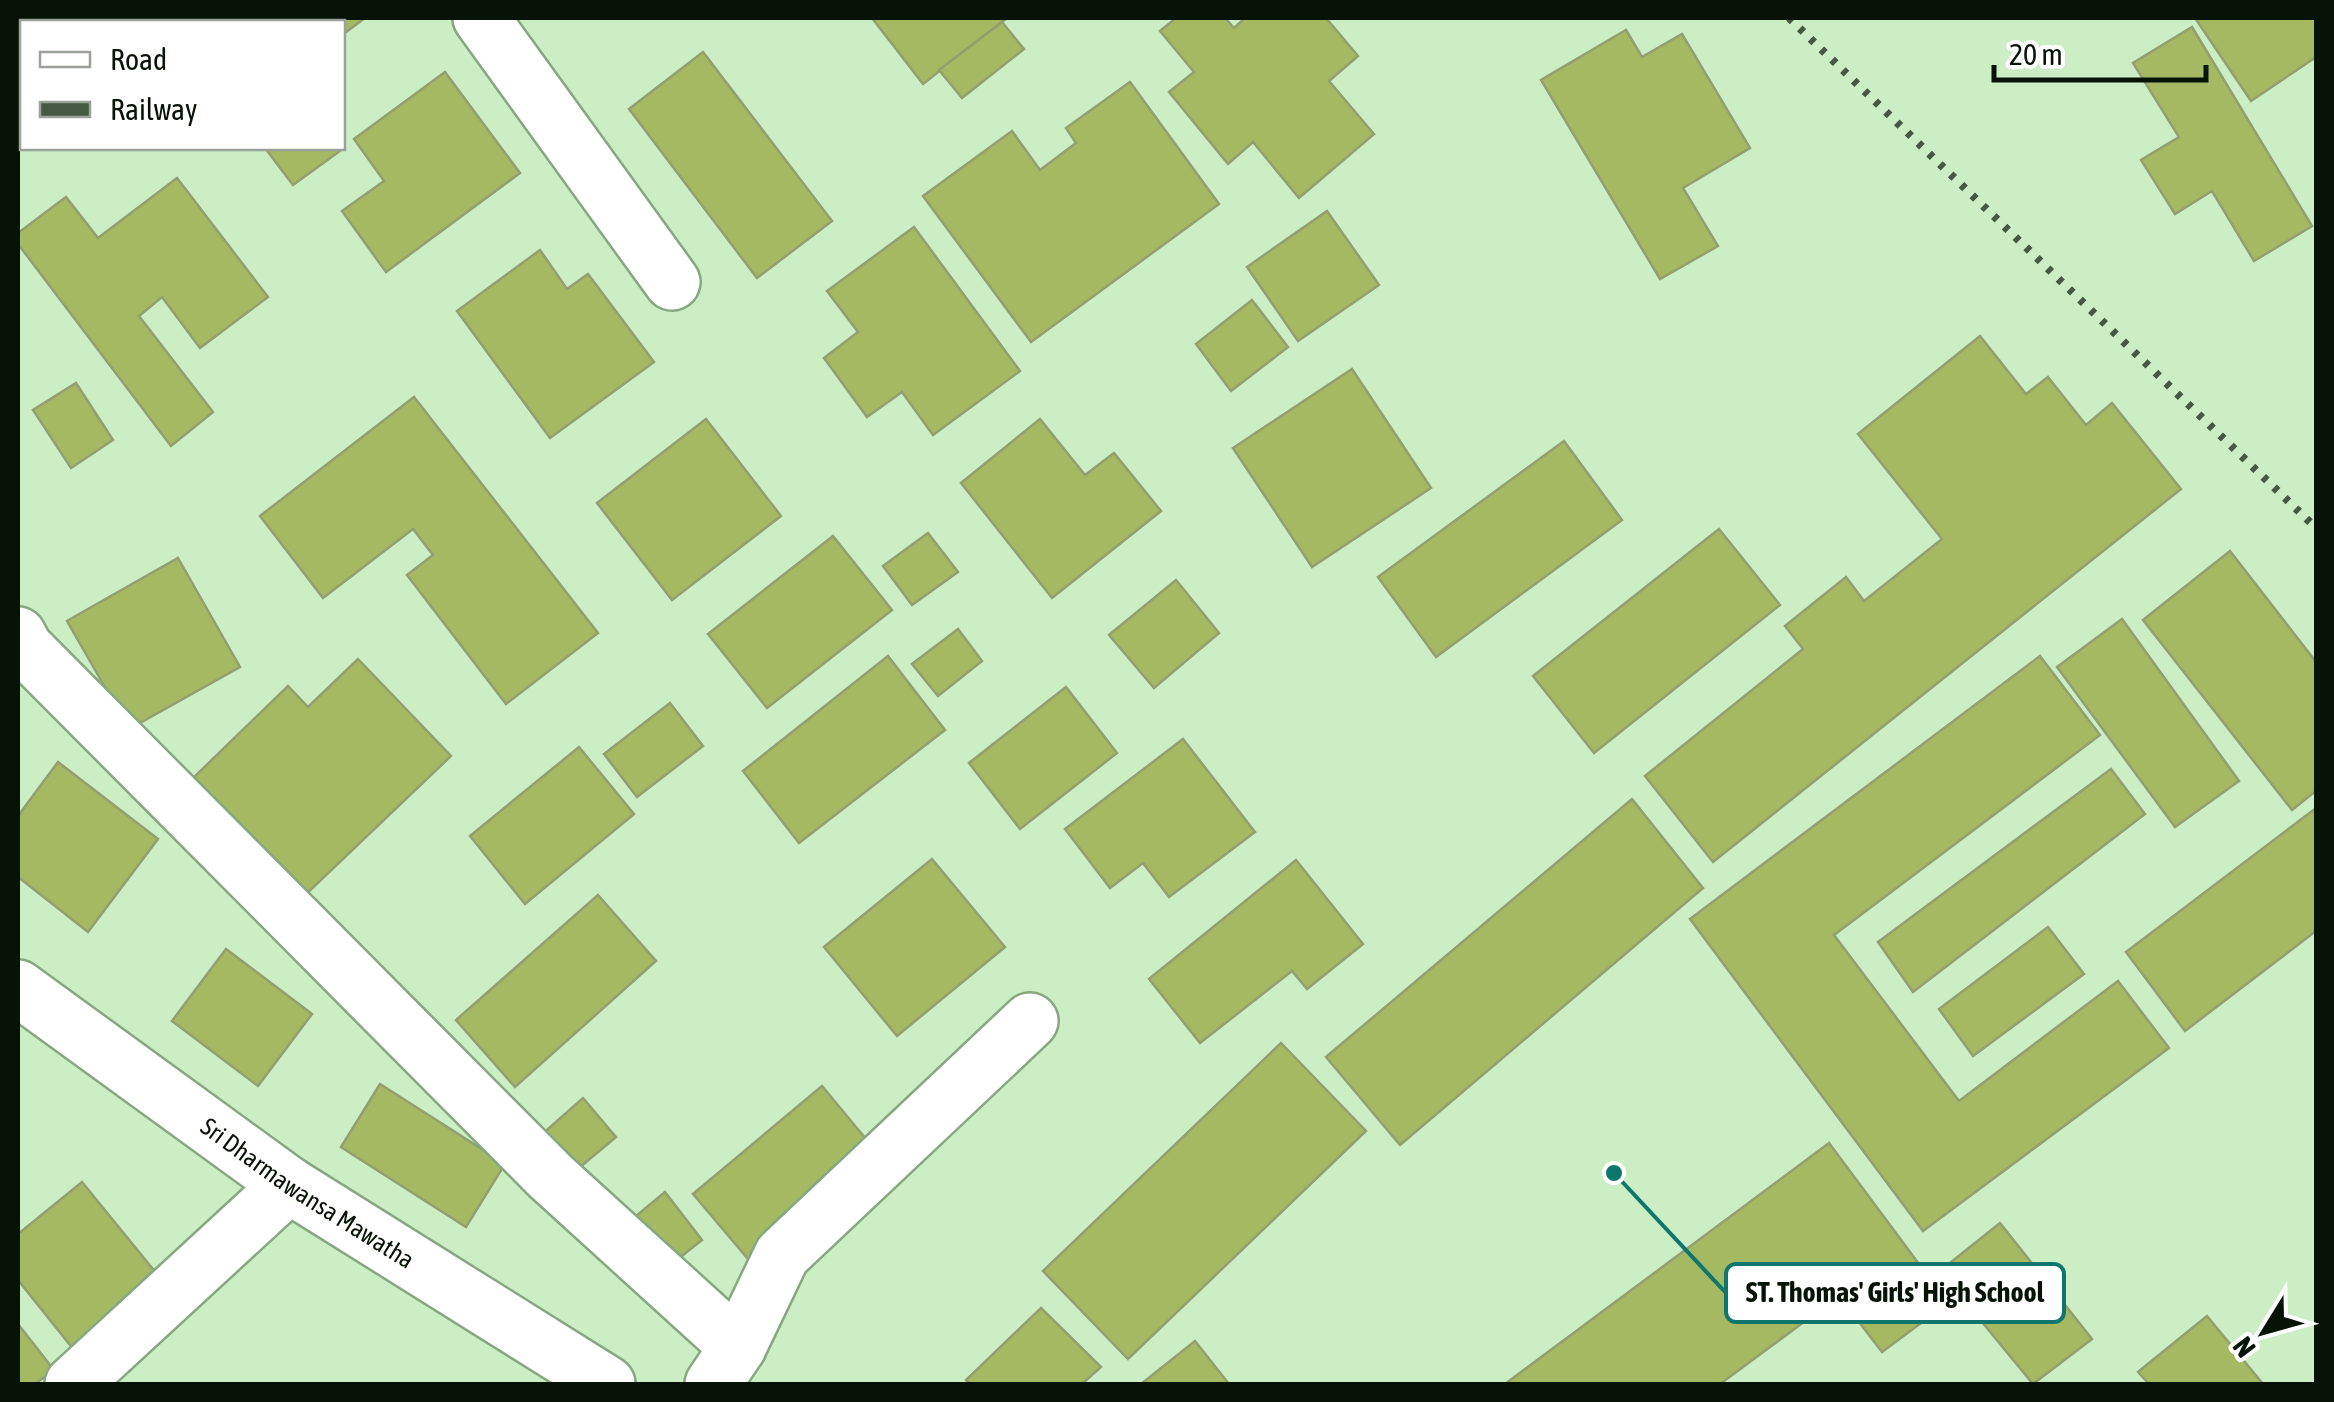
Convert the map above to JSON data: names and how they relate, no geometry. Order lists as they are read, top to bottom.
{
  "streets": {
    "street": ["Sri Dharmawansa Mawatha"]
  },
  "places": ["ST. Thomas' Girls' High School"],
  "legend": ["Road", "Railway"],
  "scale_bar": "20 m",
  "north": "bottom left"
}
